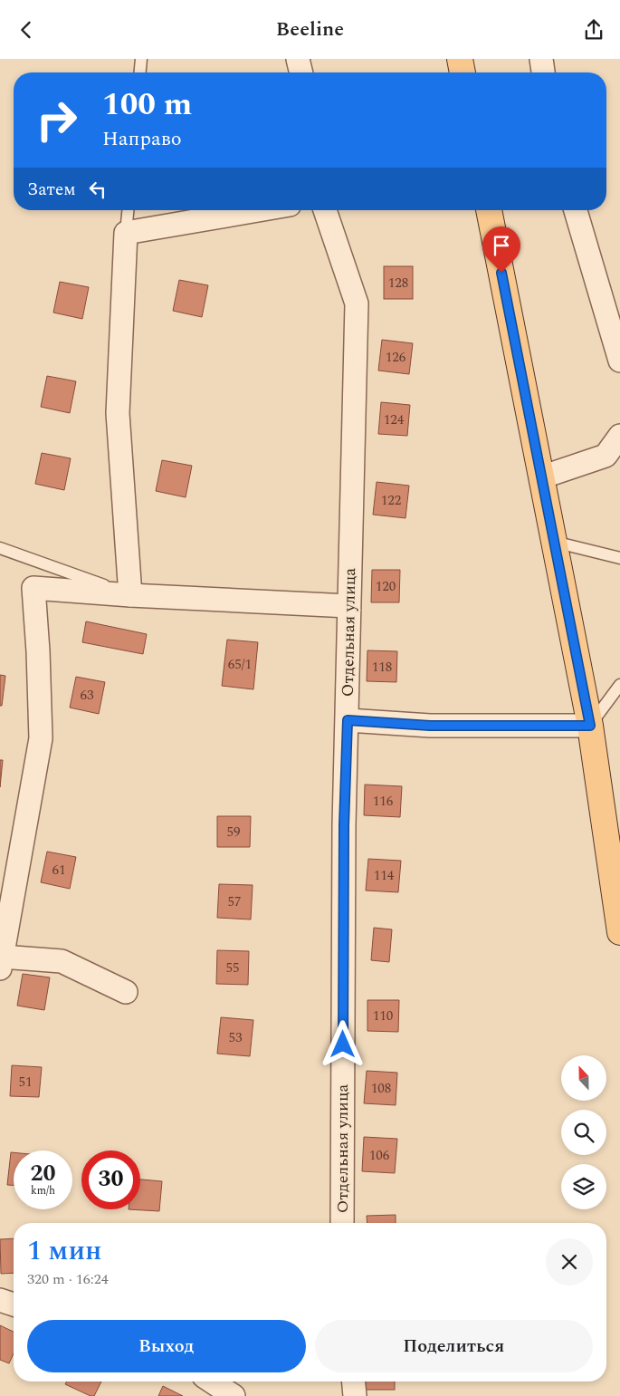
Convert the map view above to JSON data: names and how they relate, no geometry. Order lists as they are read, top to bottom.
{
  "streets": {
    "street": ["Отдельная улица"]
  },
  "house_numbers": [
    "128",
    "126",
    "124",
    "122",
    "120",
    "65/1",
    "118",
    "63",
    "116",
    "59",
    "61",
    "114",
    "57",
    "55",
    "110",
    "53",
    "51",
    "108",
    "106"
  ],
  "north": "top",
  "page": {
    "header": "Beeline",
    "turn": ["100 m", "Направо"],
    "then": "Затем",
    "speed": "20 km/h",
    "limit": "30",
    "heading": ["1 мин", "320 m · 16:24"],
    "buttons": ["Выход", "Поделиться"]
  }
}
